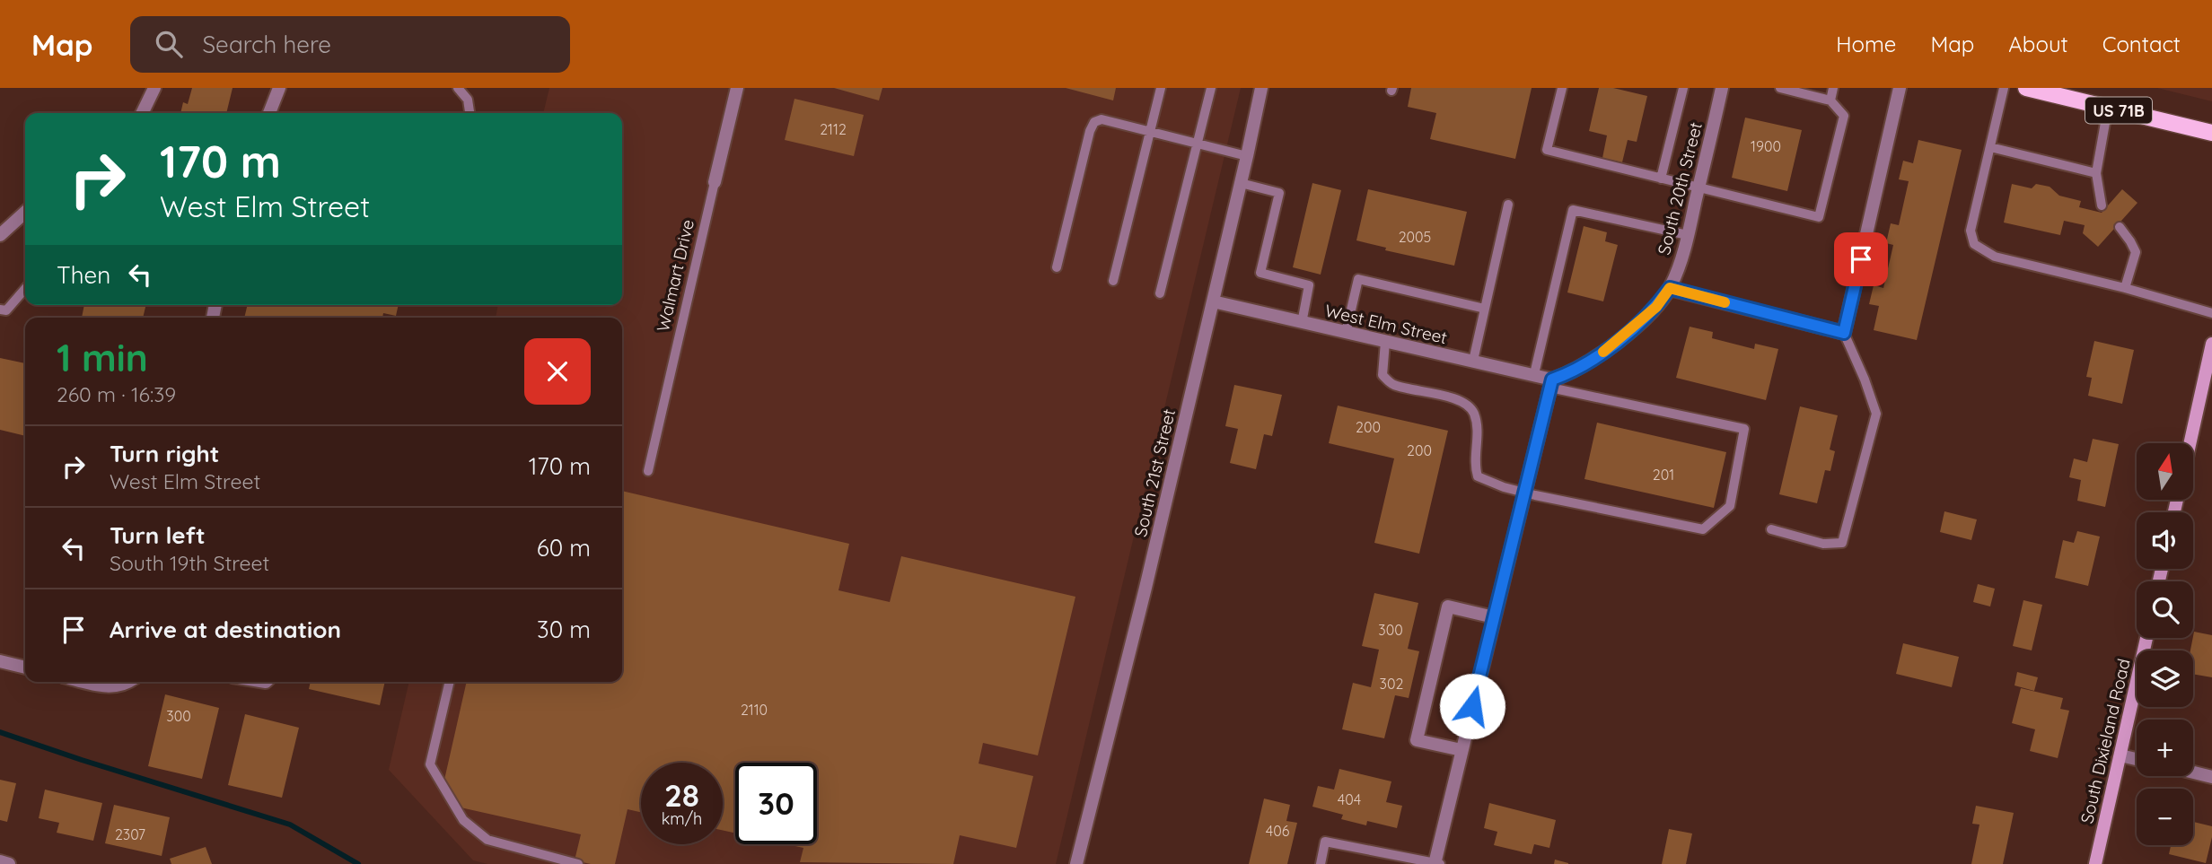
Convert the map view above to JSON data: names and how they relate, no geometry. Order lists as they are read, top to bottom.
{
  "streets": {
    "main road": ["US 71B", "South Dixieland Road"],
    "street": [
      "South 20th Street",
      "Walmart Drive",
      "West Elm Street",
      "South 21st Street"
    ]
  },
  "crossings": [
    ["South 20th Street", "West Elm Street"],
    ["West Elm Street", "South 21st Street"]
  ],
  "house_numbers": [
    "2112",
    "1900",
    "2005",
    "200",
    "200",
    "201",
    "300",
    "302",
    "2110",
    "300",
    "404",
    "406",
    "2307"
  ],
  "north": "top",
  "page": {
    "header": "Map",
    "search": "Search here",
    "nav": [
      "Home",
      "Map",
      "About",
      "Contact"
    ],
    "turn": ["170 m", "West Elm Street"],
    "then": "Then",
    "heading": ["1 min", "260 m · 16:39"],
    "list": [
      {
        "name": "Turn right",
        "note": "West Elm Street",
        "value": "170 m"
      },
      {
        "name": "Turn left",
        "note": "South 19th Street",
        "value": "60 m"
      },
      {
        "name": "Arrive at destination",
        "value": "30 m"
      }
    ],
    "map_buttons": ["+", "−"],
    "speed": "28 km/h",
    "limit": "30"
  }
}
